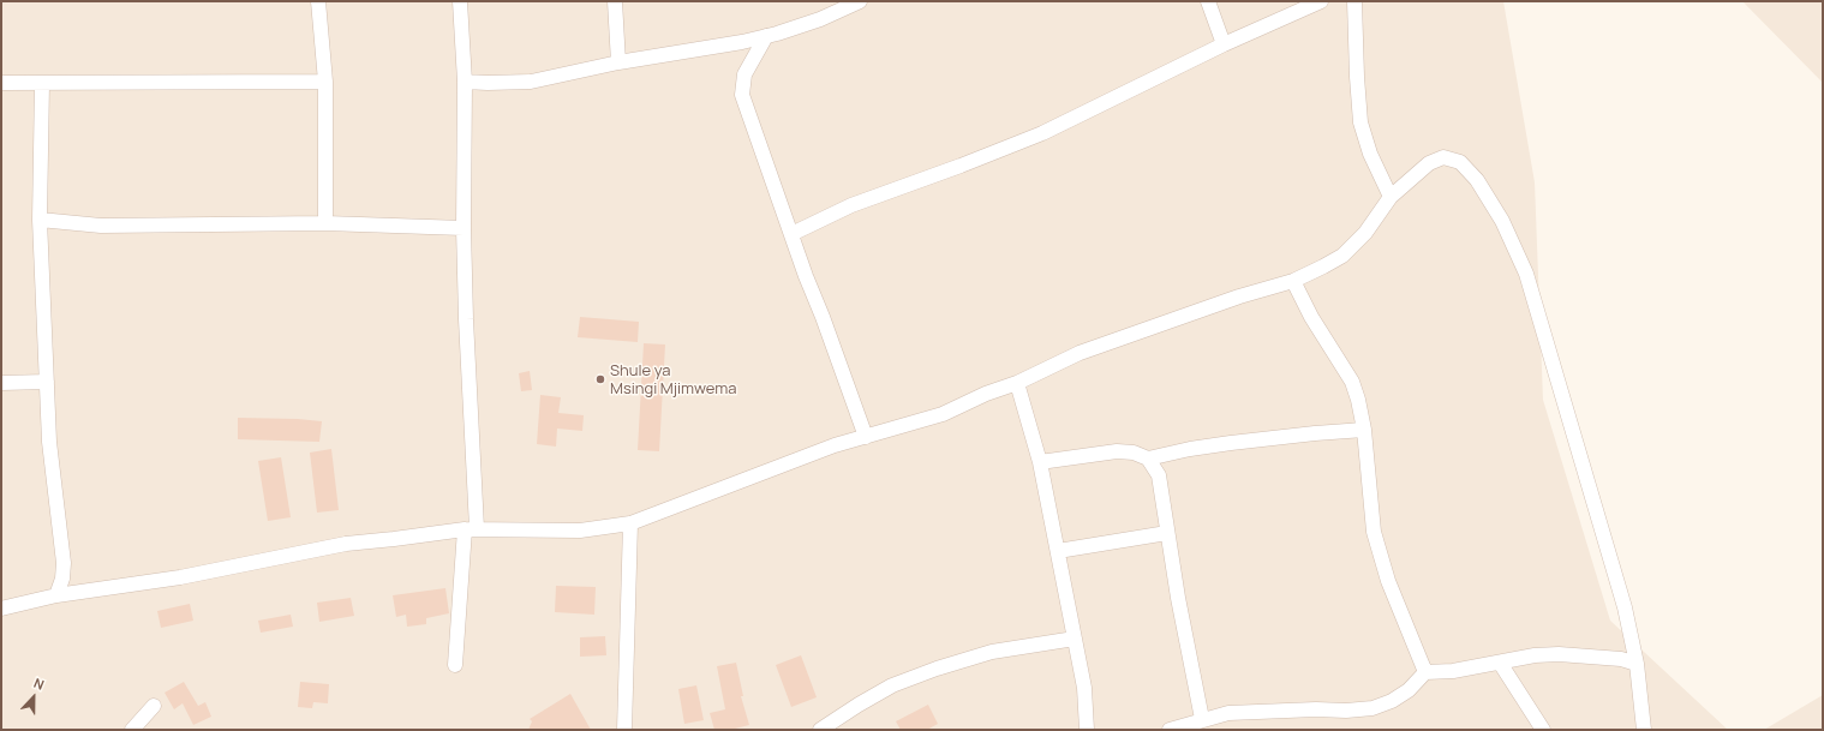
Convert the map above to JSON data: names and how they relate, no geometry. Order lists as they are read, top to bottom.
{
  "places": ["Shule ya Msingi Mjimwema"],
  "north": "top"
}
